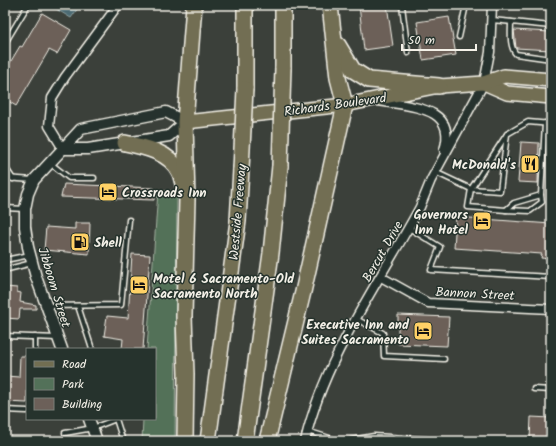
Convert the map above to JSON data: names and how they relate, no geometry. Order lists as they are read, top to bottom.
{
  "streets": {
    "highway": ["Westside Freeway"],
    "main road": ["Richards Boulevard"],
    "street": ["Bercut Drive", "Jibboom Street", "Bannon Street"]
  },
  "crossings": [
    ["Richards Boulevard", "Bercut Drive"],
    ["Bercut Drive", "Bannon Street"]
  ],
  "places": {
    "restaurant": ["McDonald's"],
    "hotel": [
      "Crossroads Inn",
      "Governors Inn Hotel",
      "Motel 6 Sacramento-Old Sacramento North",
      "Executive Inn and Suites Sacramento"
    ],
    "fuel station": ["Shell"]
  },
  "legend": ["Road", "Park", "Building"],
  "scale_bar": "50 m"
}
